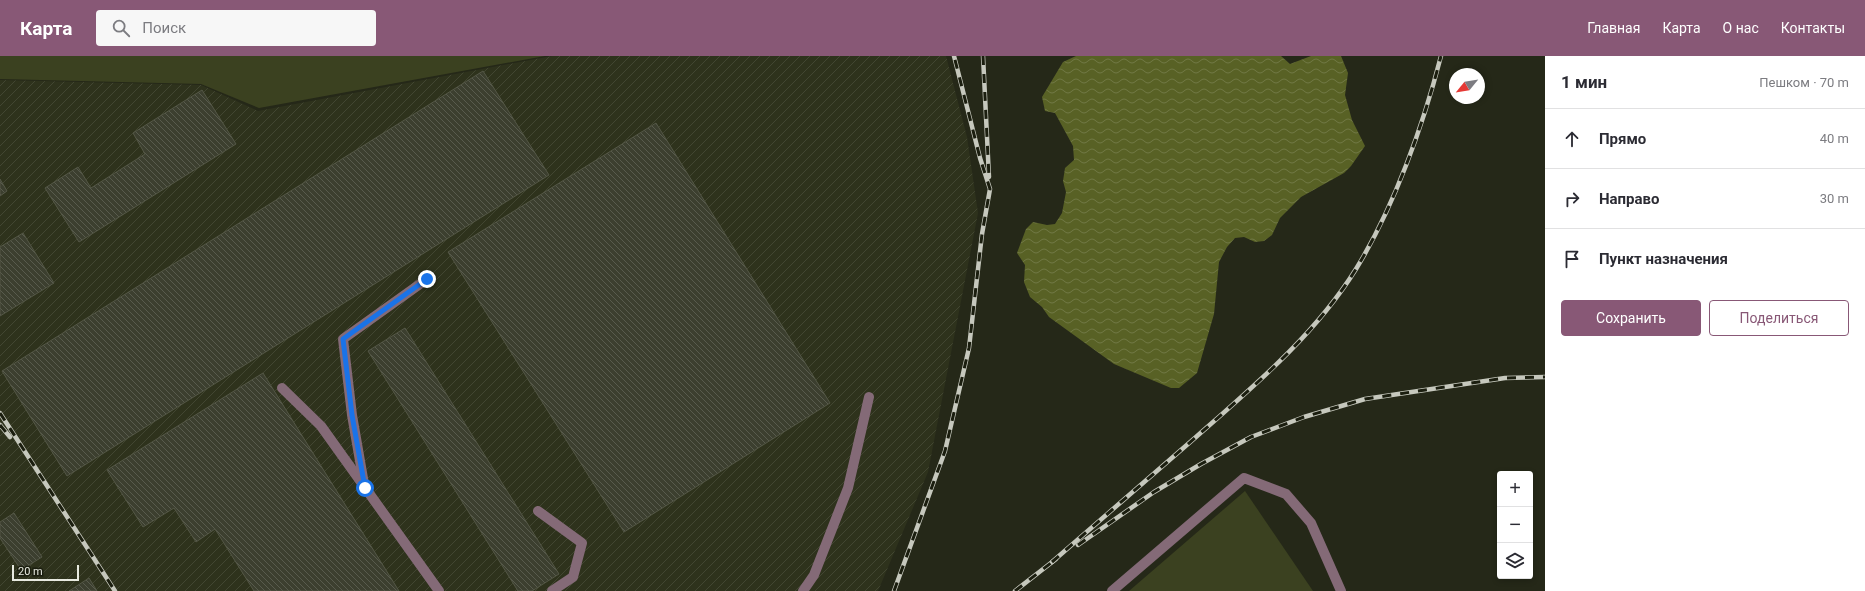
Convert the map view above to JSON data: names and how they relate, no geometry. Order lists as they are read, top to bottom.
{
  "scale_bar": "20 m",
  "north": "bottom left",
  "page": {
    "header": "Карта",
    "search": "Поиск",
    "nav": [
      "Главная",
      "Карта",
      "О нас",
      "Контакты"
    ],
    "heading": ["1 мин", "Пешком · 70 m"],
    "list": [
      ["Прямо", "40 m"],
      ["Направо", "30 m"],
      "Пункт назначения"
    ],
    "buttons": ["Сохранить", "Поделиться"],
    "map_buttons": ["+", "−"],
    "scale": "20 m"
  }
}
